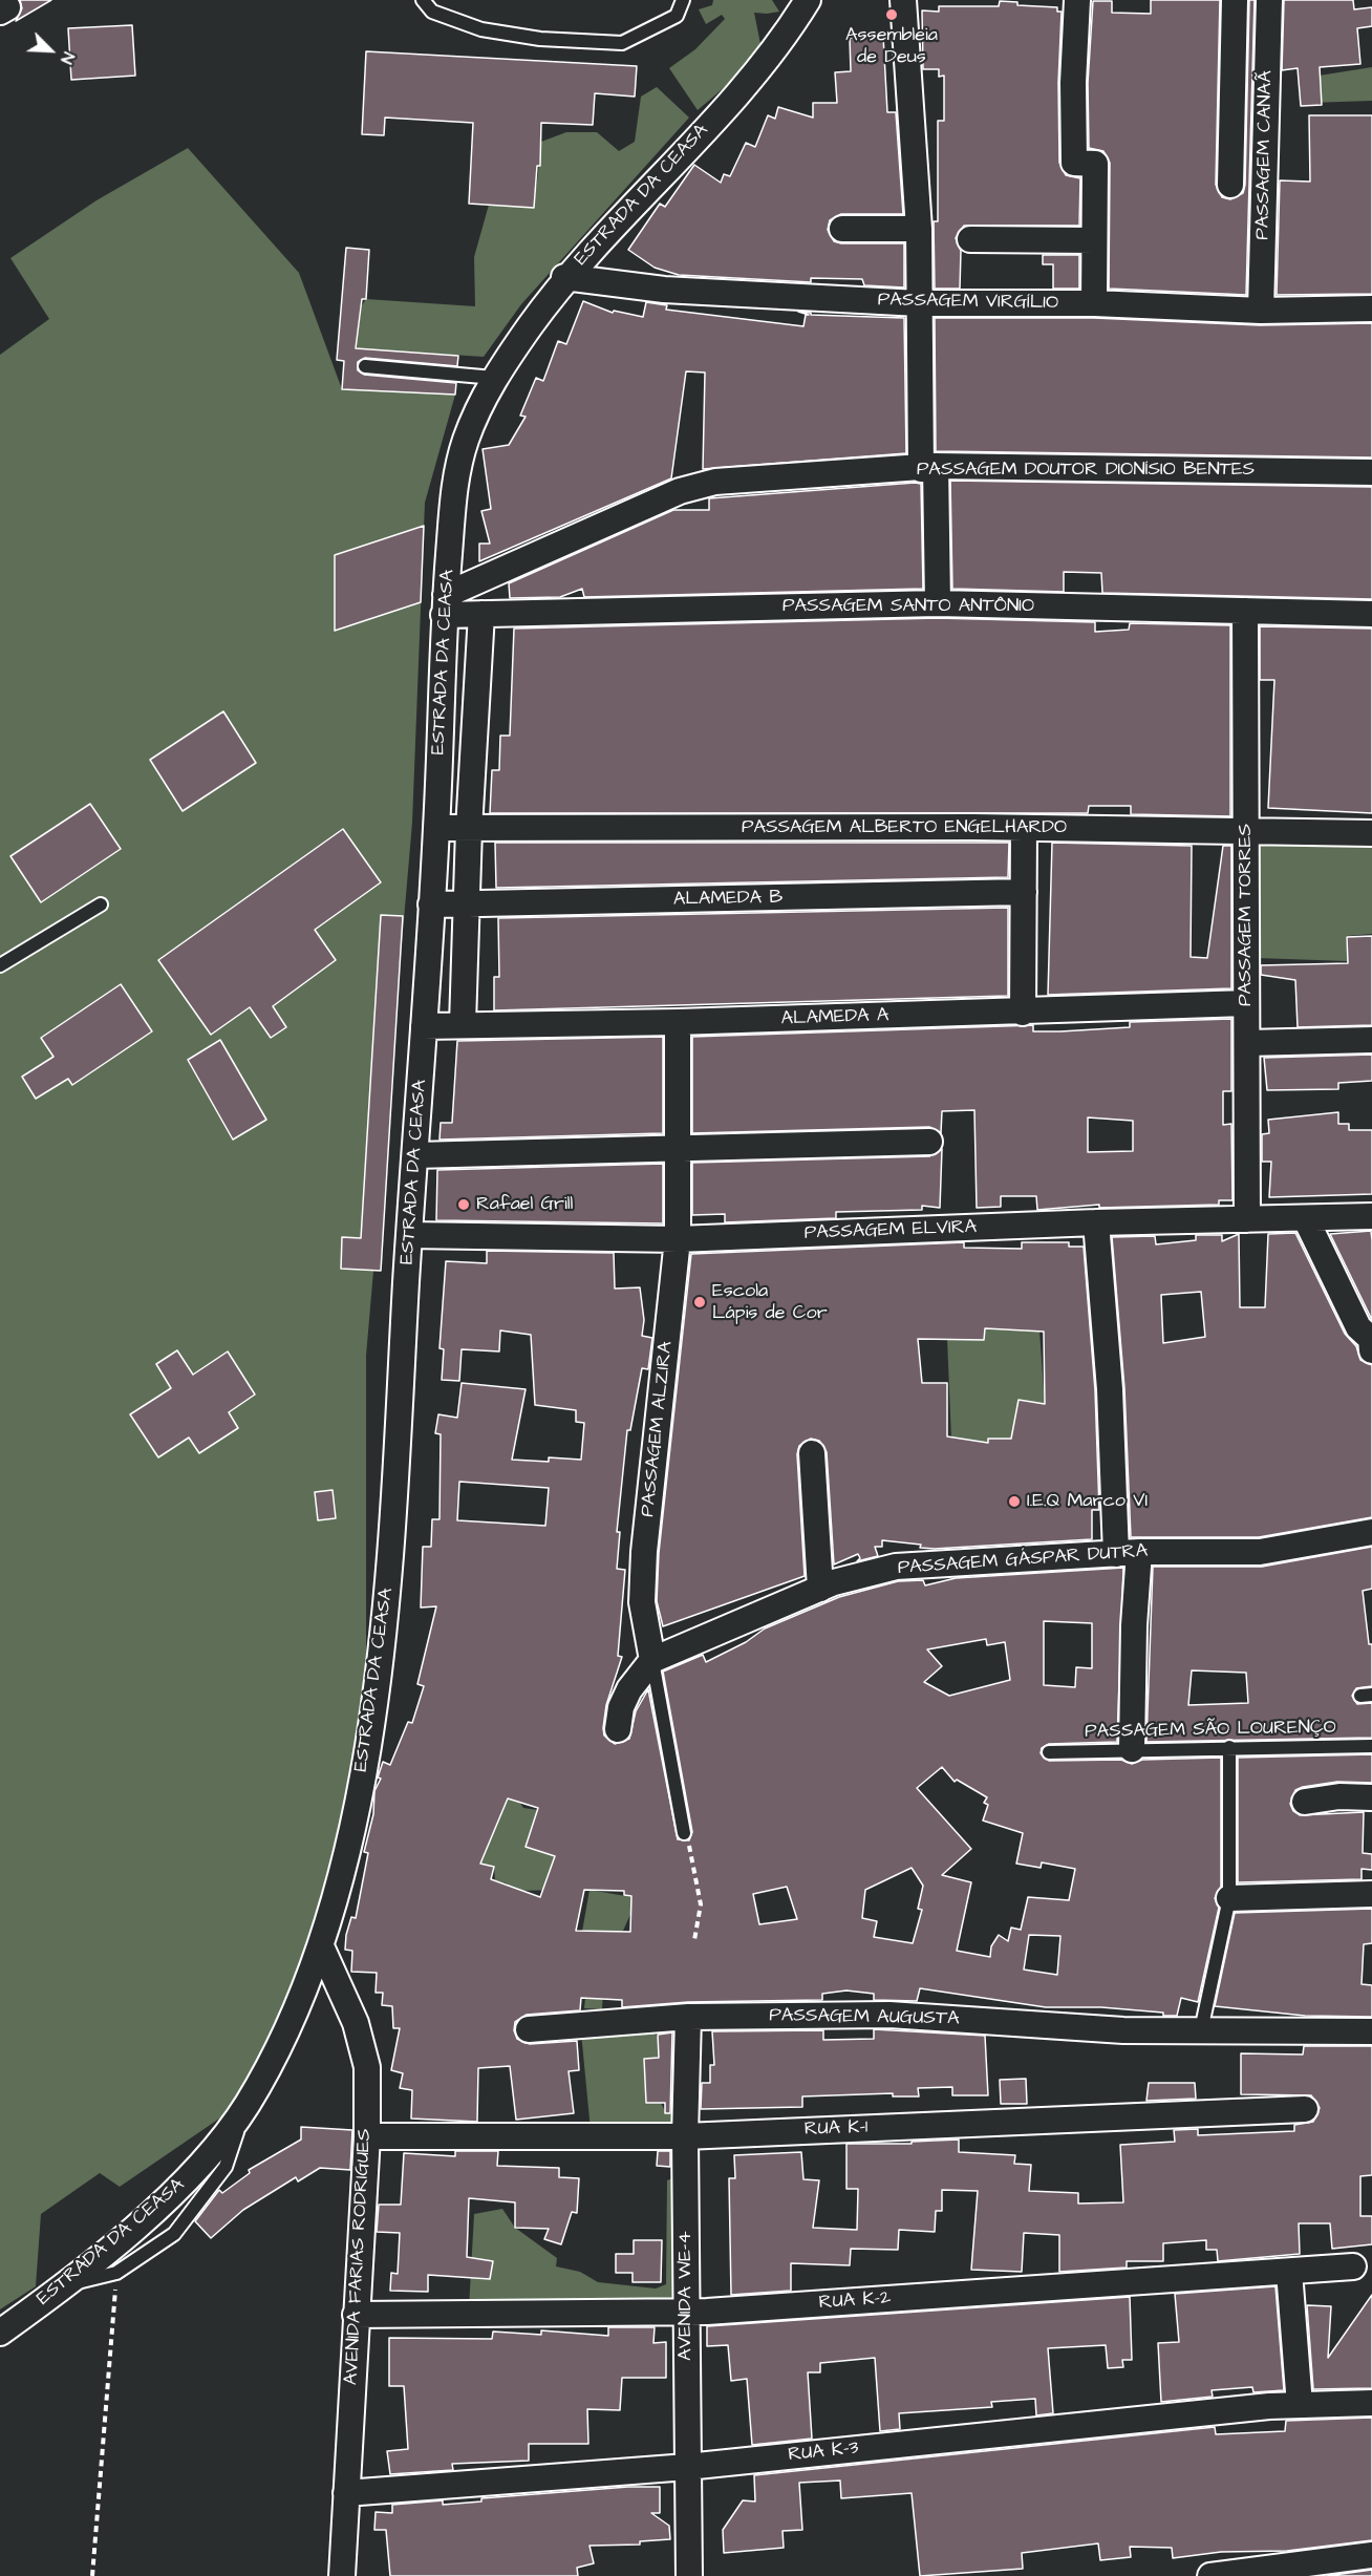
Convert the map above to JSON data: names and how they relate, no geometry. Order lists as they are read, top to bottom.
{
  "streets": {
    "street": [
      "PASSAGEM CANAÃ",
      "ESTRADA DA CEASA",
      "PASSAGEM VIRGÍLIO",
      "PASSAGEM DOUTOR DIONÍSIO BENTES",
      "PASSAGEM SANTO ANTÔNIO",
      "PASSAGEM ALBERTO ENGELHARDO",
      "ALAMEDA B",
      "PASSAGEM TORRES",
      "ALAMEDA A",
      "PASSAGEM ELVIRA",
      "PASSAGEM ALZIRA",
      "PASSAGEM GÁSPAR DUTRA",
      "PASSAGEM AUGUSTA",
      "RUA K-1",
      "AVENIDA FARIAS RODRIGUES",
      "AVENIDA WE-4",
      "RUA K-2",
      "RUA K-3"
    ],
    "lane": ["PASSAGEM SÃO LOURENÇO"]
  },
  "crossings": [
    ["PASSAGEM CANAÃ", "PASSAGEM VIRGÍLIO"],
    ["ESTRADA DA CEASA", "PASSAGEM VIRGÍLIO"],
    ["ESTRADA DA CEASA", "PASSAGEM DOUTOR DIONÍSIO BENTES"],
    ["ESTRADA DA CEASA", "PASSAGEM SANTO ANTÔNIO"],
    ["ESTRADA DA CEASA", "PASSAGEM ALBERTO ENGELHARDO"],
    ["ESTRADA DA CEASA", "ALAMEDA B"],
    ["ESTRADA DA CEASA", "ALAMEDA A"],
    ["ESTRADA DA CEASA", "PASSAGEM ELVIRA"],
    ["ESTRADA DA CEASA", "AVENIDA FARIAS RODRIGUES"],
    ["PASSAGEM DOUTOR DIONÍSIO BENTES", "PASSAGEM SANTO ANTÔNIO"],
    ["PASSAGEM SANTO ANTÔNIO", "PASSAGEM TORRES"],
    ["PASSAGEM ALBERTO ENGELHARDO", "PASSAGEM TORRES"],
    ["PASSAGEM TORRES", "ALAMEDA A"],
    ["PASSAGEM TORRES", "PASSAGEM ELVIRA"],
    ["ALAMEDA A", "PASSAGEM ALZIRA"],
    ["PASSAGEM ELVIRA", "PASSAGEM ALZIRA"],
    ["PASSAGEM ALZIRA", "PASSAGEM GÁSPAR DUTRA"],
    ["PASSAGEM AUGUSTA", "AVENIDA WE-4"],
    ["RUA K-1", "AVENIDA FARIAS RODRIGUES"],
    ["RUA K-1", "AVENIDA WE-4"],
    ["AVENIDA FARIAS RODRIGUES", "RUA K-2"],
    ["AVENIDA FARIAS RODRIGUES", "RUA K-3"],
    ["AVENIDA WE-4", "RUA K-2"],
    ["AVENIDA WE-4", "RUA K-3"]
  ],
  "places": [
    "Assembleia de Deus",
    "Rafael Grill",
    "Escola Lápis de Cor",
    "I.E.Q Marco VI"
  ],
  "north": "bottom right"
}
